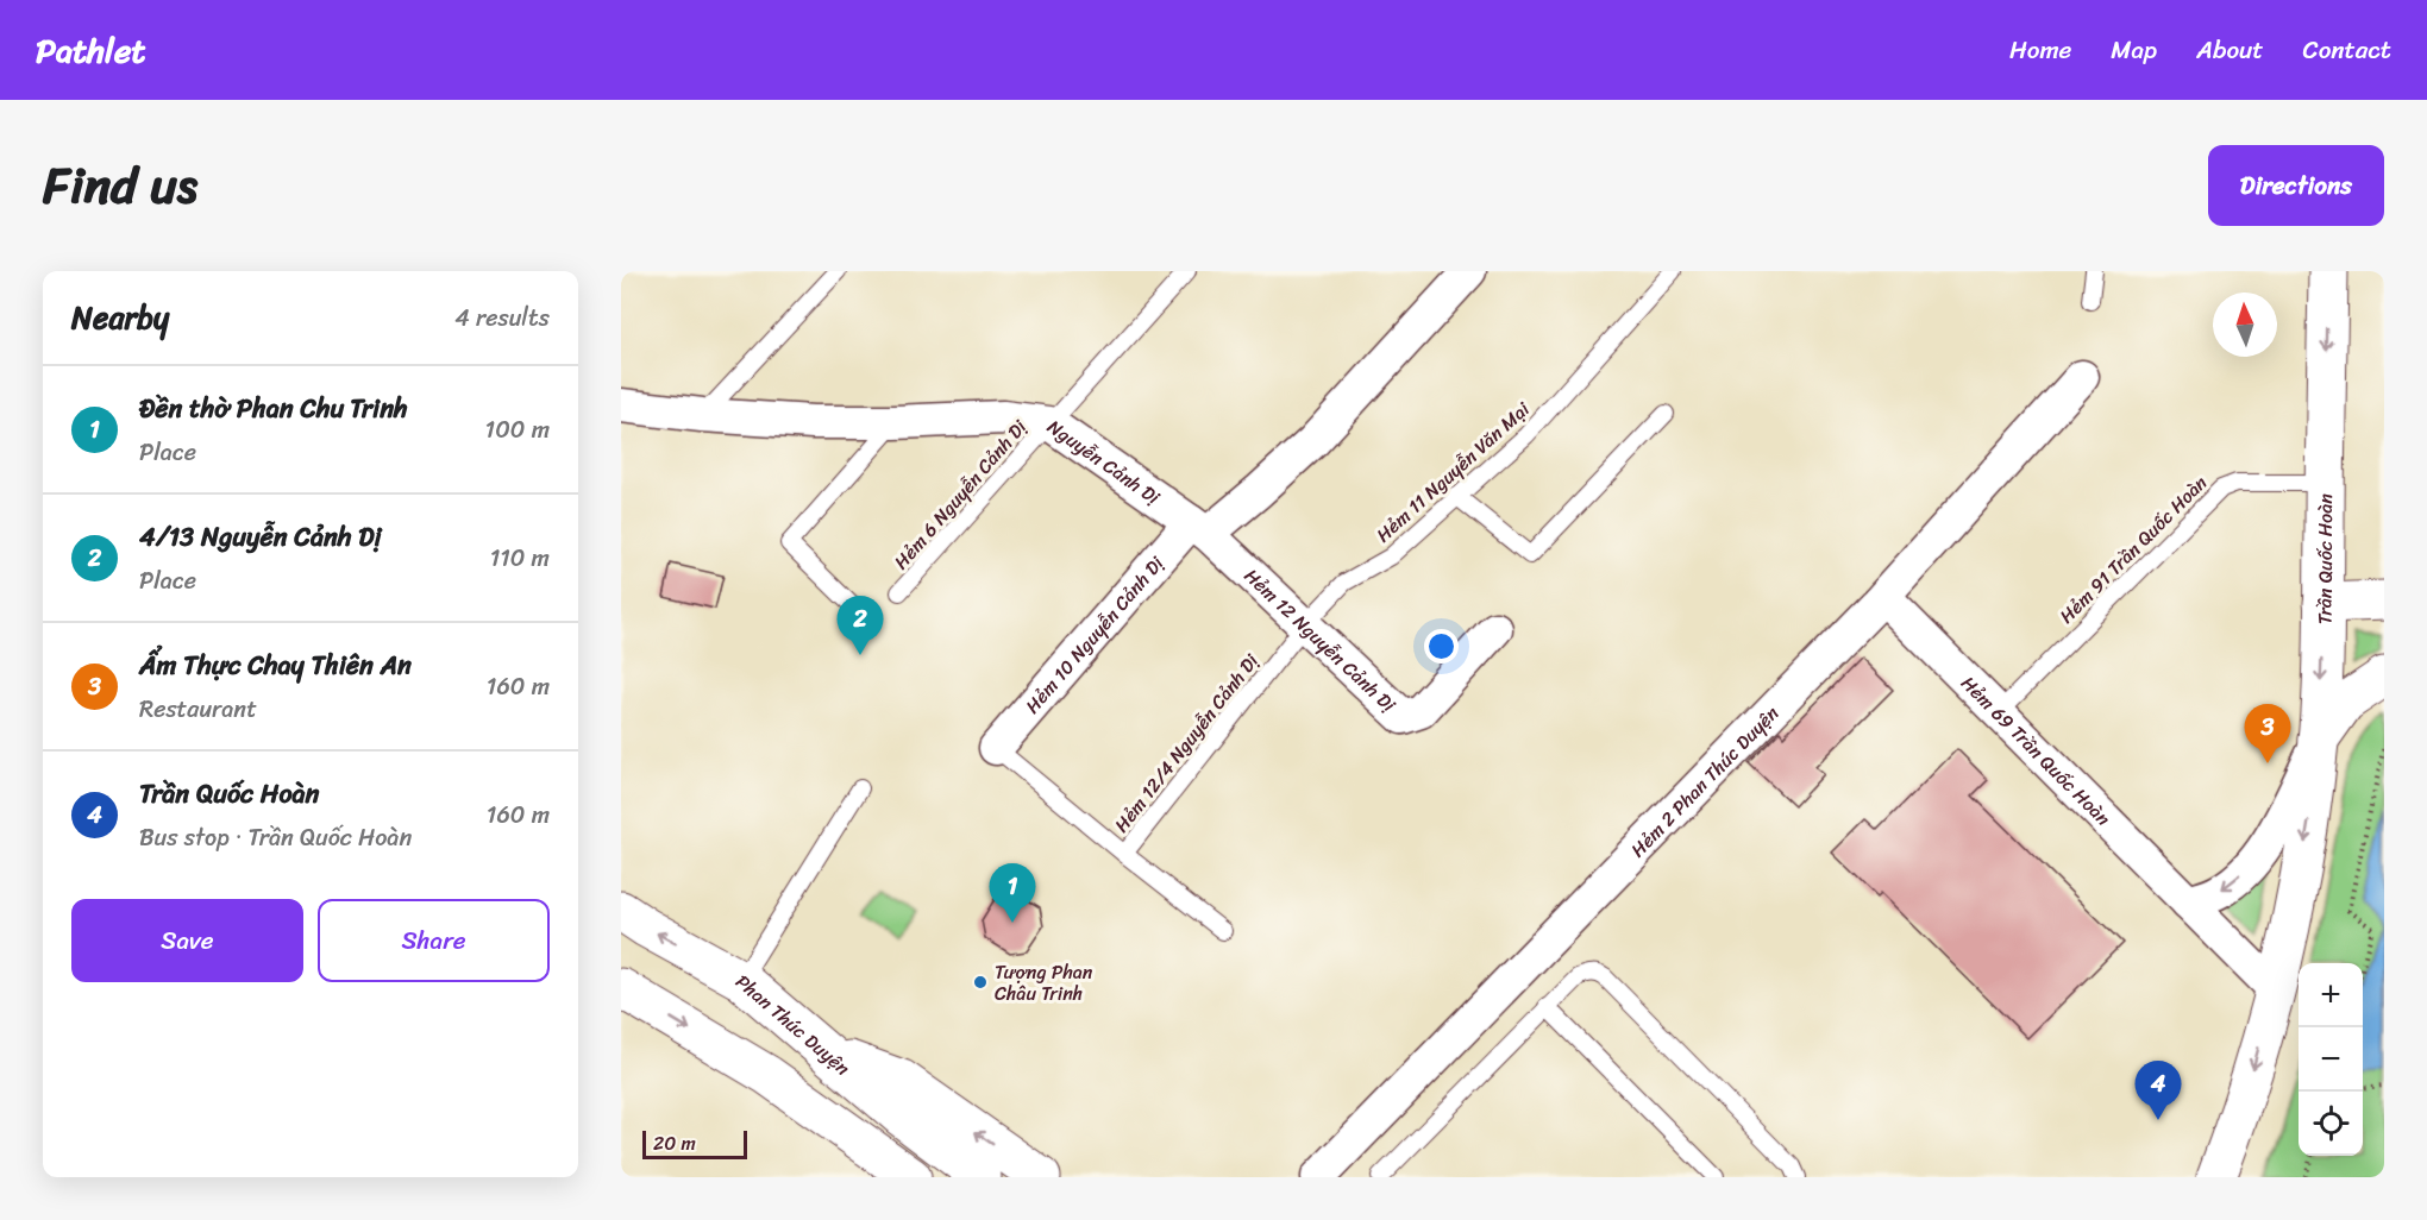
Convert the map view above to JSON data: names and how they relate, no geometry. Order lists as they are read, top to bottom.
{
  "streets": {
    "main road": ["Trần Quốc Hoàn", "Phan Thúc Duyện"],
    "street": [
      "Nguyễn Cảnh Dị",
      "Hẻm 10 Nguyễn Cảnh Dị",
      "Hẻm 12 Nguyễn Cảnh Dị",
      "Hẻm 69 Trần Quốc Hoàn",
      "Hẻm 2 Phan Thúc Duyện"
    ],
    "lane": [
      "Hẻm 11 Nguyễn Văn Mại",
      "Hẻm 6 Nguyễn Cảnh Dị",
      "Hẻm 91 Trần Quốc Hoàn",
      "Hẻm 12/4 Nguyễn Cảnh Dị"
    ]
  },
  "crossings": [
    ["Nguyễn Cảnh Dị", "Hẻm 6 Nguyễn Cảnh Dị"],
    ["Nguyễn Cảnh Dị", "Hẻm 10 Nguyễn Cảnh Dị"],
    ["Nguyễn Cảnh Dị", "Hẻm 12 Nguyễn Cảnh Dị"],
    ["Hẻm 11 Nguyễn Văn Mại", "Hẻm 12 Nguyễn Cảnh Dị"],
    ["Hẻm 11 Nguyễn Văn Mại", "Hẻm 12/4 Nguyễn Cảnh Dị"],
    ["Hẻm 91 Trần Quốc Hoàn", "Trần Quốc Hoàn"],
    ["Hẻm 91 Trần Quốc Hoàn", "Hẻm 69 Trần Quốc Hoàn"],
    ["Trần Quốc Hoàn", "Hẻm 69 Trần Quốc Hoàn"],
    ["Hẻm 10 Nguyễn Cảnh Dị", "Hẻm 12 Nguyễn Cảnh Dị"],
    ["Hẻm 12 Nguyễn Cảnh Dị", "Hẻm 12/4 Nguyễn Cảnh Dị"],
    ["Hẻm 69 Trần Quốc Hoàn", "Hẻm 2 Phan Thúc Duyện"]
  ],
  "one_way": ["Trần Quốc Hoàn"],
  "places": ["Tượng Phan Châu Trinh"],
  "scale_bar": "20 m",
  "north": "top",
  "page": {
    "header": "Pathlet",
    "nav": [
      "Home",
      "Map",
      "About",
      "Contact"
    ],
    "title": "Find us",
    "buttons": [
      "Directions",
      ["Save", "Share"]
    ],
    "heading": ["Nearby", "4 results"],
    "list": [
      {
        "mark": "1",
        "name": "Đền thờ Phan Chu Trinh",
        "note": "Place",
        "value": "100 m"
      },
      {
        "mark": "2",
        "name": "4/13 Nguyễn Cảnh Dị",
        "note": "Place",
        "value": "110 m"
      },
      {
        "mark": "3",
        "name": "Ẩm Thực Chay Thiên An",
        "note": "Restaurant",
        "value": "160 m"
      },
      {
        "mark": "4",
        "name": "Trần Quốc Hoàn",
        "note": "Bus stop · Trần Quốc Hoàn",
        "value": "160 m"
      }
    ],
    "pins": [
      "2",
      "3",
      "1",
      "4"
    ],
    "map_buttons": ["+", "−"],
    "scale": "20 m"
  }
}
